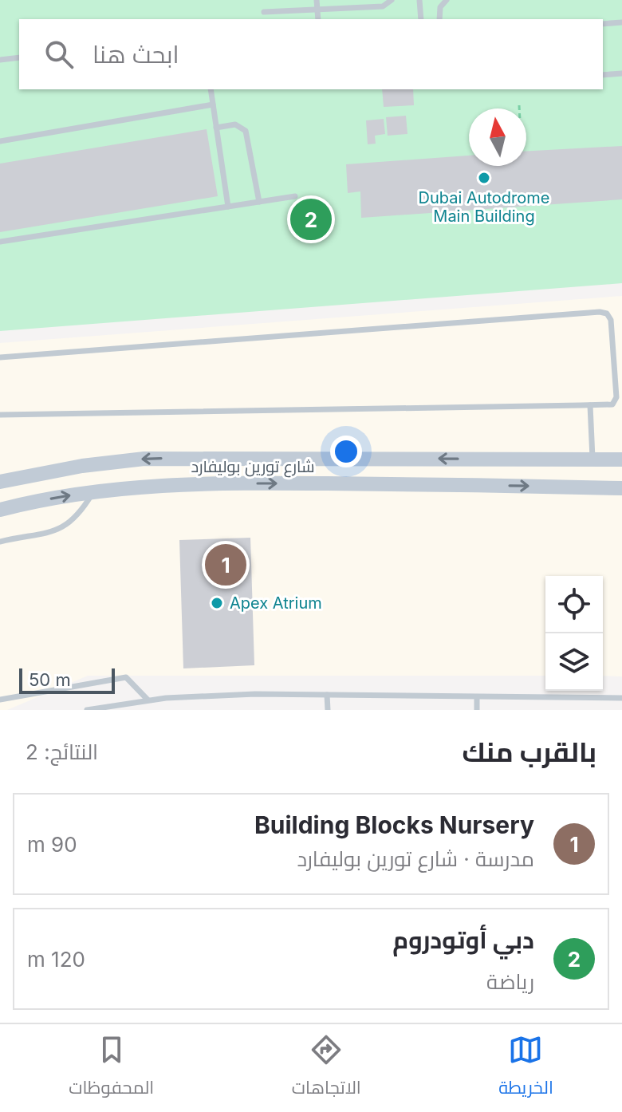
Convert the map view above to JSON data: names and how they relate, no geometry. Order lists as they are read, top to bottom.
{
  "streets": {
    "main road": ["شارع تورين بوليفارد"]
  },
  "places": ["Dubai Autodrome Main Building", "Apex Atrium"],
  "scale_bar": "50 m",
  "north": "top",
  "page": {
    "search": "ابحث هنا",
    "pins": ["2", "1"],
    "scale": "50 m",
    "heading": ["بالقرب منك", "النتائج: 2"],
    "list": [
      {
        "mark": "1",
        "name": "Building Blocks Nursery",
        "note": "مدرسة · شارع تورين بوليفارد",
        "value": "90 m"
      },
      {
        "mark": "2",
        "name": "دبي أوتودروم",
        "note": "رياضة",
        "value": "120 m"
      }
    ],
    "nav": ["الخريطة", "الاتجاهات", "المحفوظات"]
  }
}
